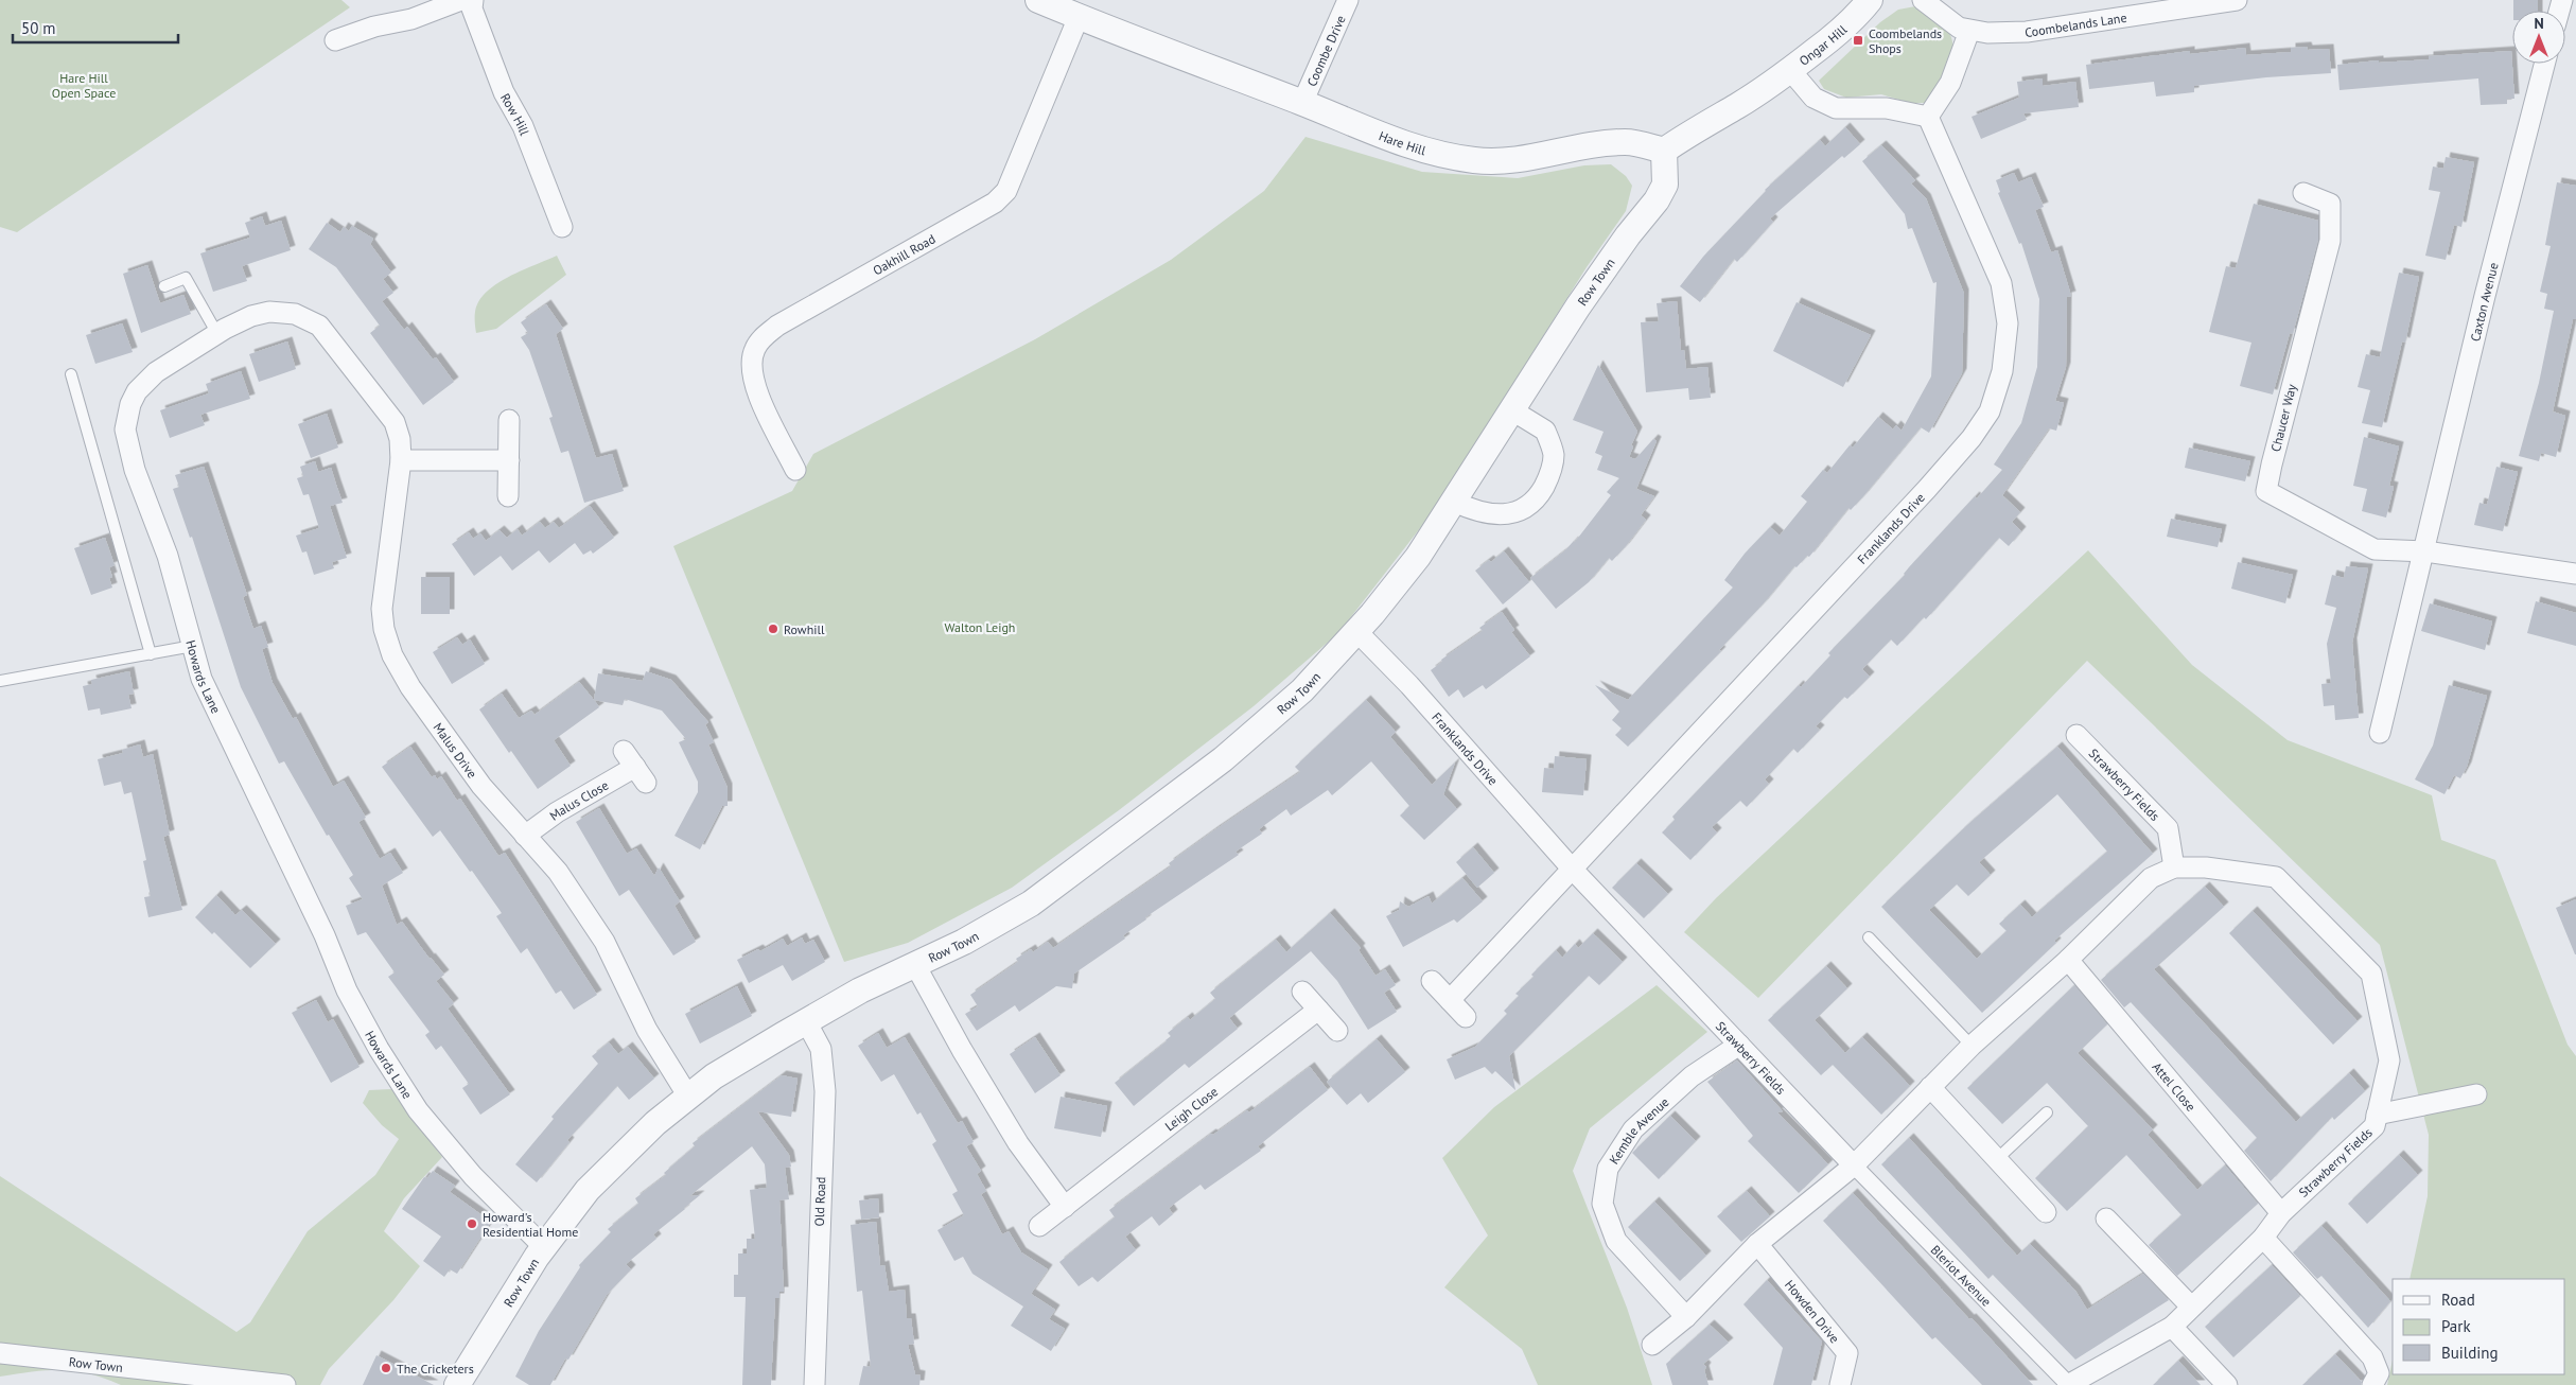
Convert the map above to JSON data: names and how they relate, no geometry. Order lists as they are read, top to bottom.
{
  "streets": {
    "street": [
      "Coombelands Lane",
      "Ongar Hill",
      "Coombe Drive",
      "Row Hill",
      "Hare Hill",
      "Oakhill Road",
      "Row Town",
      "Caxton Avenue",
      "Chaucer Way",
      "Franklands Drive",
      "Howards Lane",
      "Malus Drive",
      "Strawberry Fields",
      "Malus Close",
      "Attel Close",
      "Leigh Close",
      "Kemble Avenue",
      "Old Road",
      "Bleriot Avenue",
      "Howden Drive"
    ]
  },
  "crossings": [
    ["Coombe Drive", "Hare Hill"],
    ["Hare Hill", "Oakhill Road"],
    ["Hare Hill", "Row Town"],
    ["Row Town", "Franklands Drive"],
    ["Row Town", "Howards Lane"],
    ["Row Town", "Malus Drive"],
    ["Row Town", "Old Road"],
    ["Caxton Avenue", "Chaucer Way"],
    ["Franklands Drive", "Strawberry Fields"],
    ["Howards Lane", "Malus Drive"],
    ["Malus Drive", "Malus Close"],
    ["Strawberry Fields", "Attel Close"],
    ["Strawberry Fields", "Kemble Avenue"],
    ["Strawberry Fields", "Bleriot Avenue"]
  ],
  "parks": ["Hare Hill Open Space", "Walton Leigh"],
  "places": {
    "transit": ["Coombelands Shops"],
    "other": ["Rowhill", "Howard's Residential Home", "The Cricketers"]
  },
  "legend": ["Road", "Park", "Building"],
  "scale_bar": "50 m",
  "north": "top"
}
